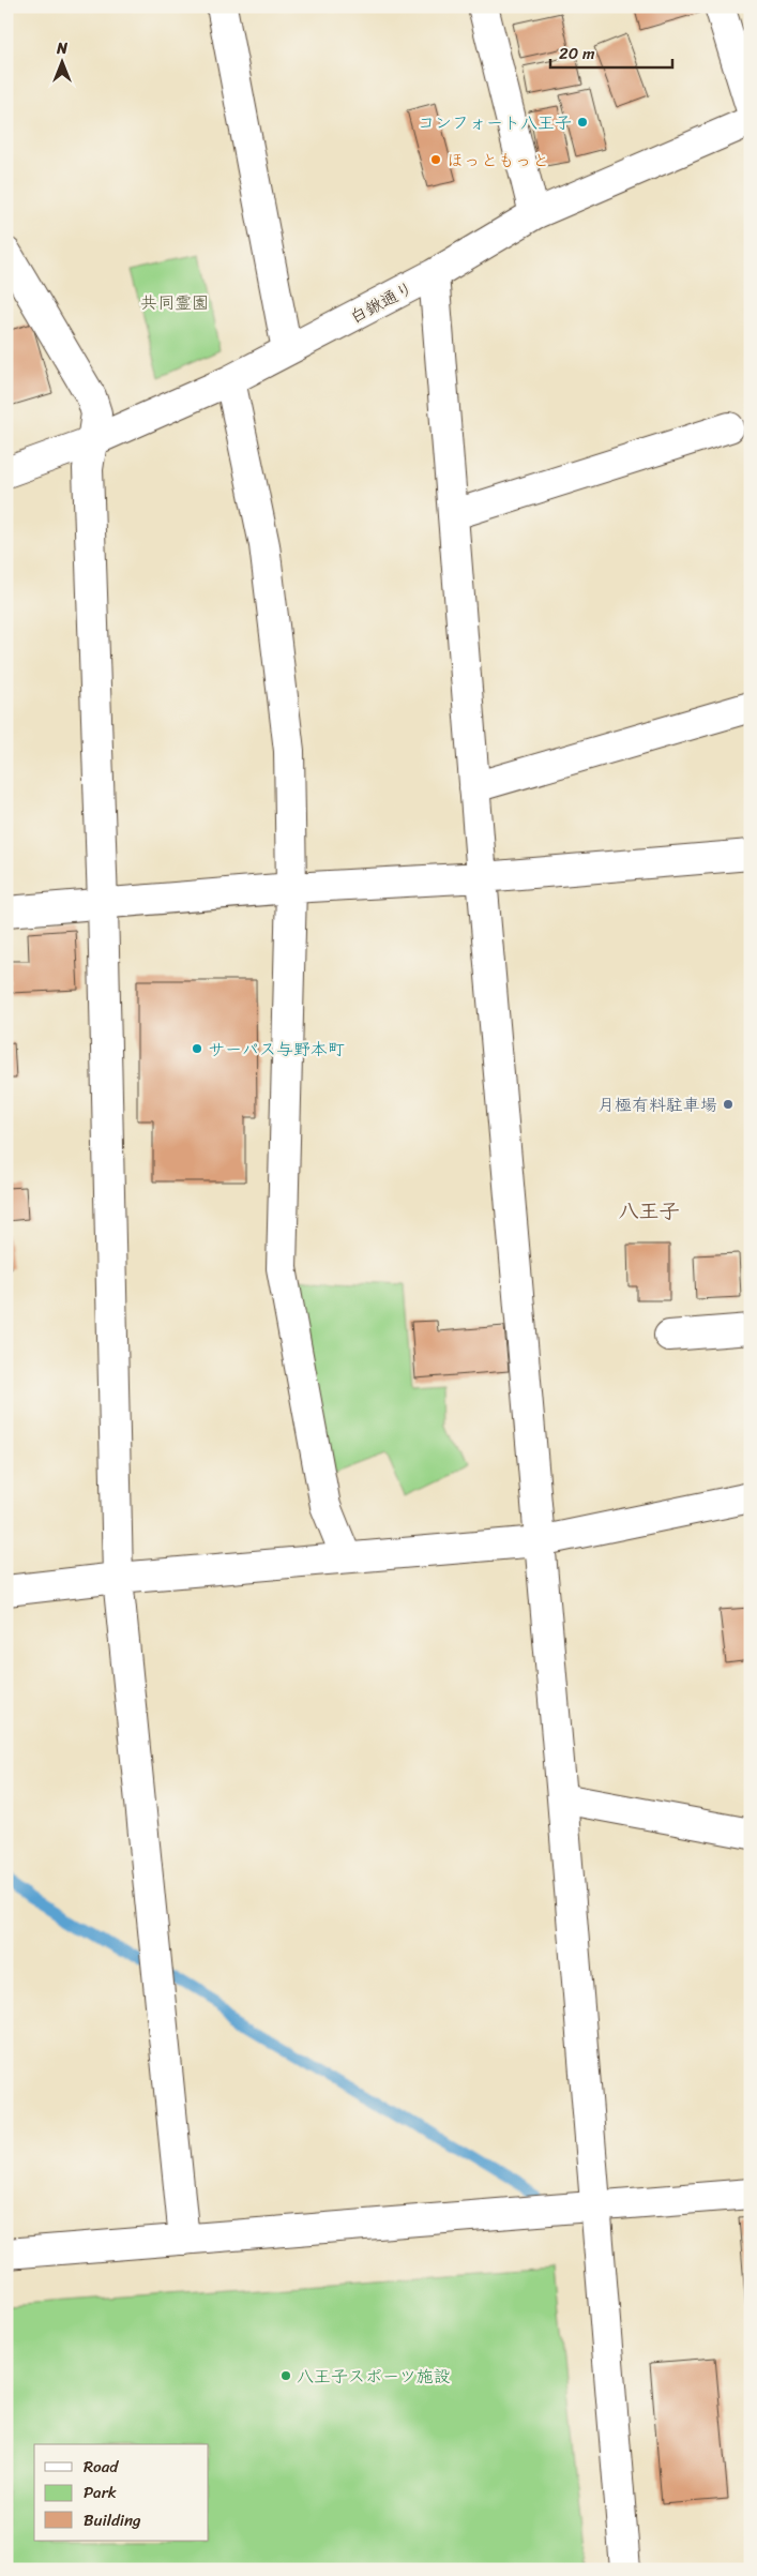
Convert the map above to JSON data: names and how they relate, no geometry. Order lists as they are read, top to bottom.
{
  "streets": {
    "street": ["白鍬通り"]
  },
  "districts": ["八王子"],
  "parks": ["共同霊園"],
  "places": [
    "コンフォート八王子",
    "ほっともっと",
    "サーパス与野本町",
    "月極有料駐車場",
    "八王子スポーツ施設"
  ],
  "legend": ["Road", "Park", "Building"],
  "scale_bar": "20 m",
  "north": "top"
}
